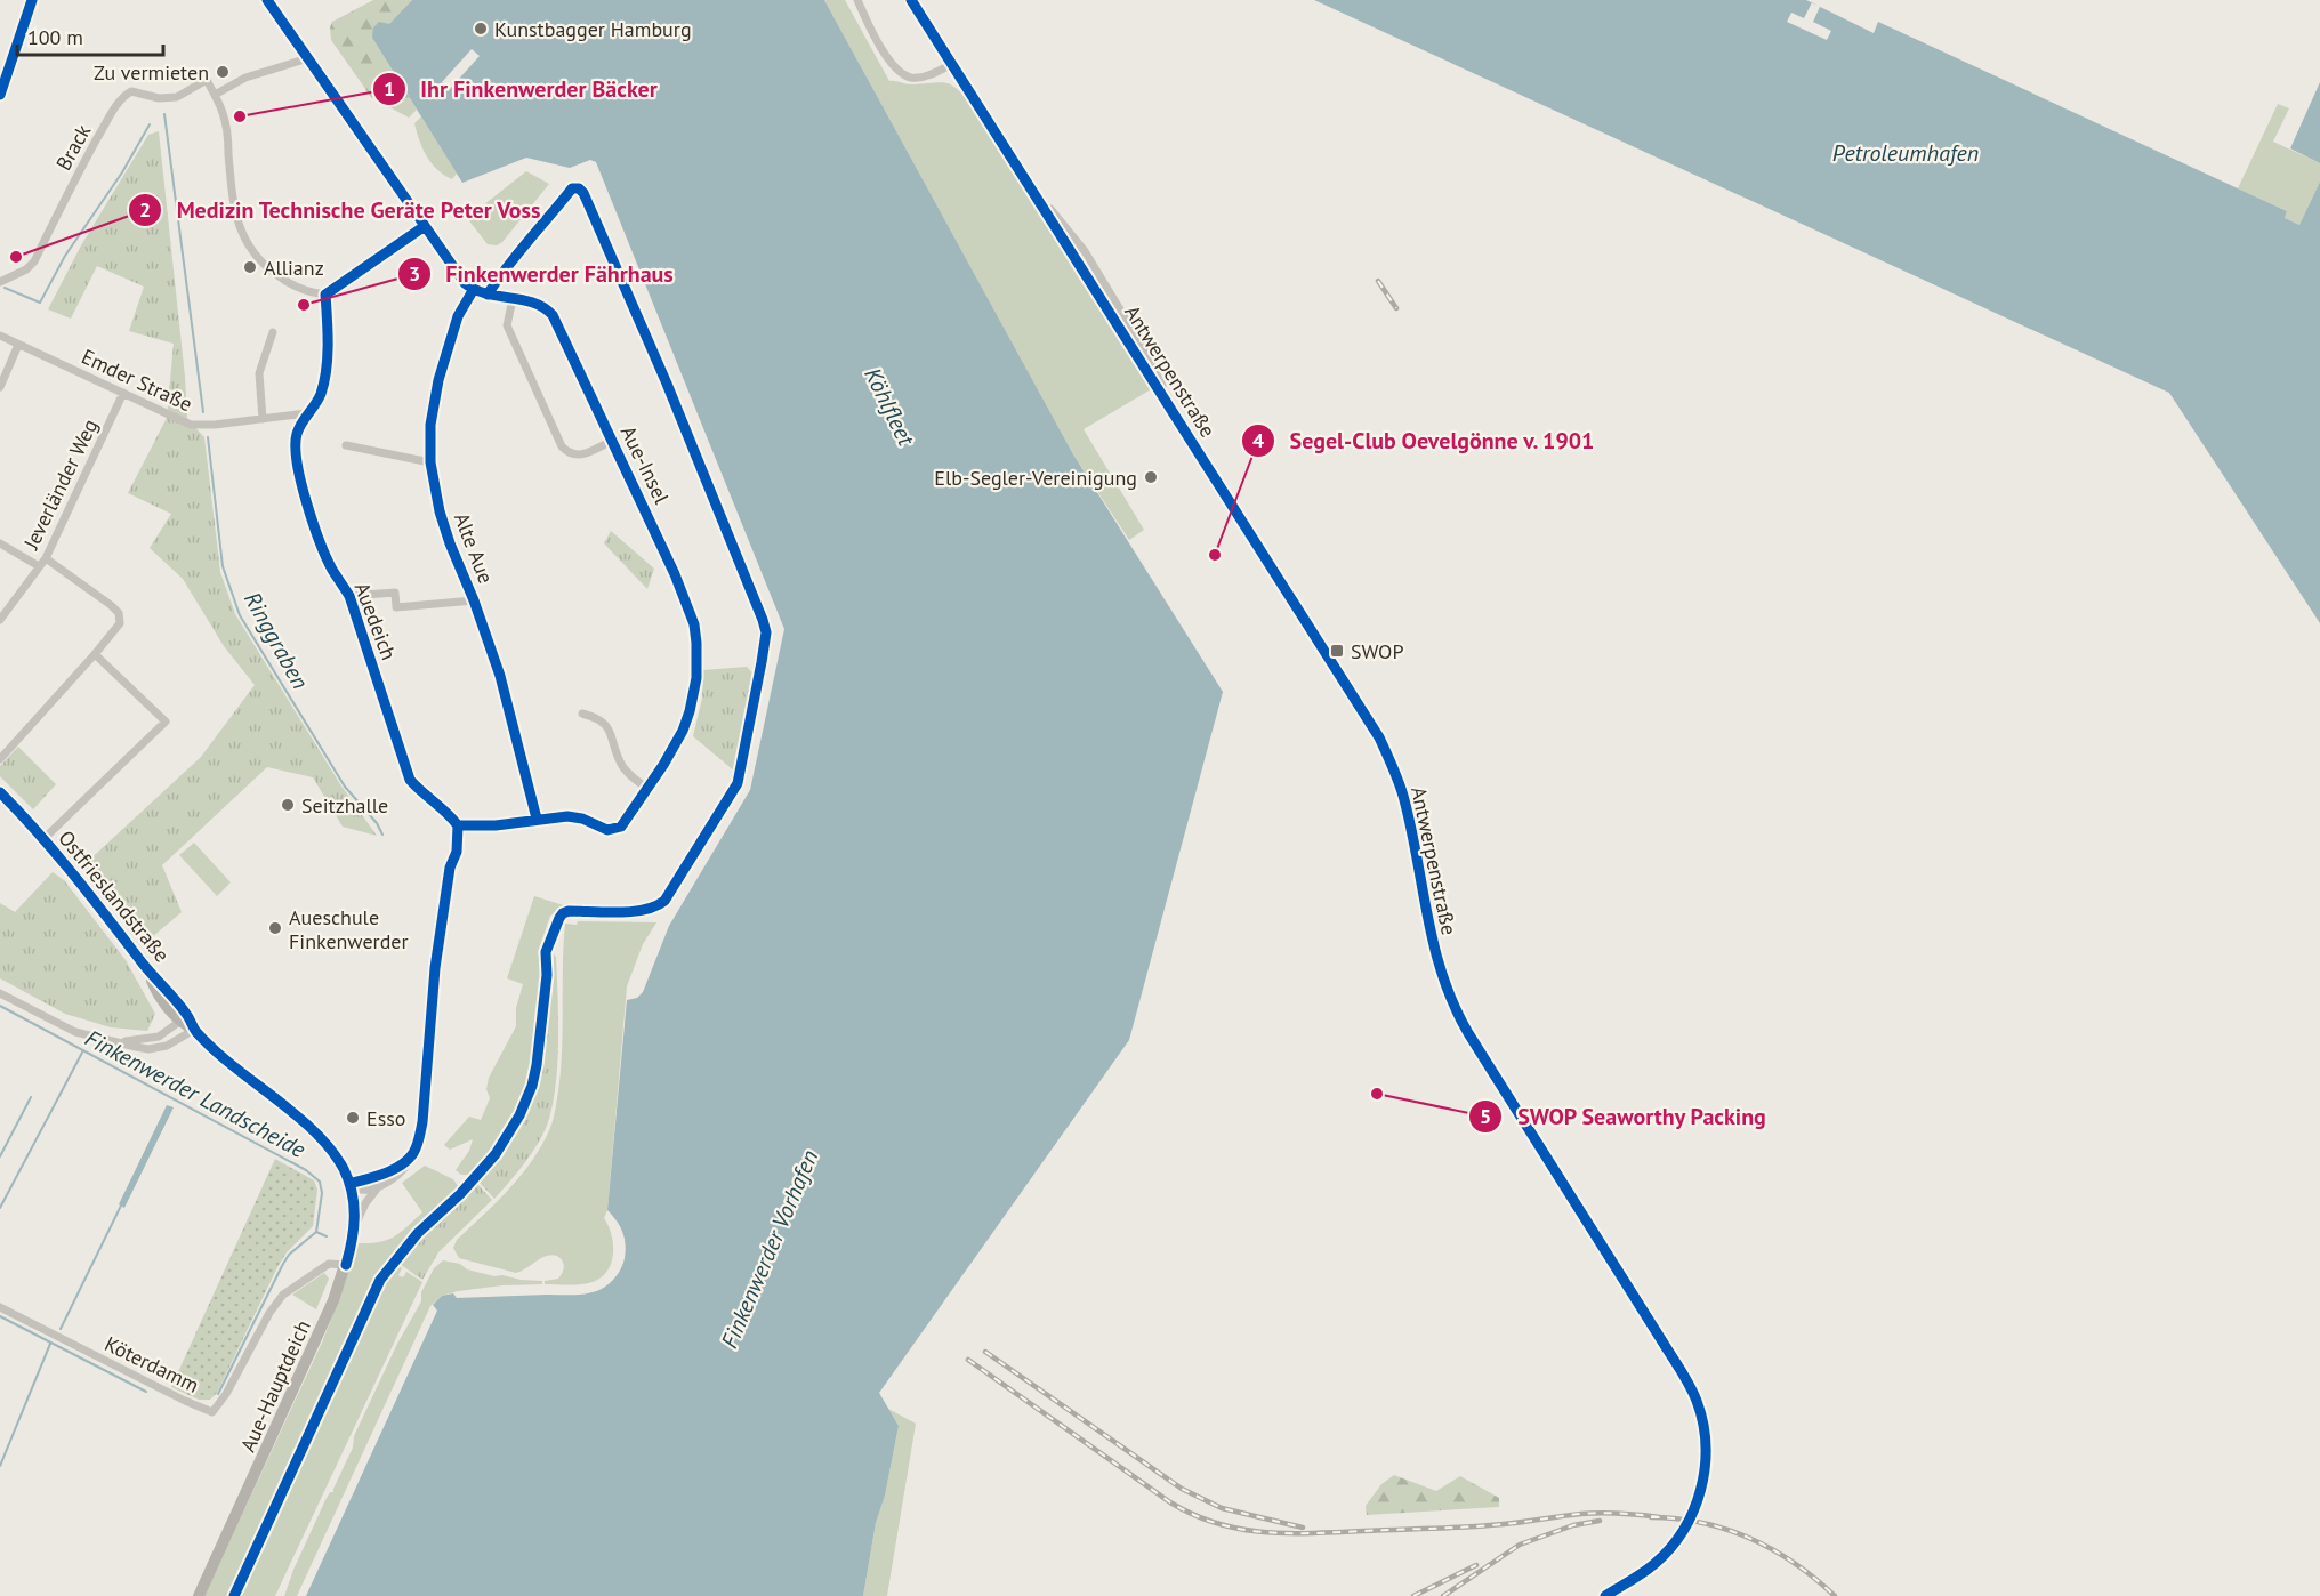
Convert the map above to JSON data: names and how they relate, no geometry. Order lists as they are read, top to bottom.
{
  "streets": {
    "street": [
      "Brack",
      "Antwerpenstraße",
      "Emder Straße",
      "Aue-Insel",
      "Jeverländer Weg",
      "Alte Aue",
      "Auedeich",
      "Ostfrieslandstraße",
      "Köterdamm",
      "Aue-Hauptdeich"
    ]
  },
  "crossings": [
    ["Emder Straße", "Jeverländer Weg"],
    ["Emder Straße", "Auedeich"],
    ["Ostfrieslandstraße", "Aue-Hauptdeich"],
    ["Köterdamm", "Aue-Hauptdeich"]
  ],
  "water": [
    "Petroleumhafen",
    "Köhlfleet",
    "Ringgraben",
    "Finkenwerder Landscheide",
    "Finkenwerder Vorhafen"
  ],
  "places": {
    "other": [
      "Kunstbagger Hamburg",
      "Zu vermieten",
      "Ihr Finkenwerder Bäcker",
      "Medizin Technische Geräte Peter Voss",
      "Allianz",
      "Finkenwerder Fährhaus",
      "Elb-Segler-Vereinigung",
      "Segel-Club Oevelgönne v. 1901",
      "Seitzhalle",
      "Aueschule Finkenwerder",
      "SWOP Seaworthy Packing",
      "Esso"
    ],
    "transit": ["SWOP"]
  },
  "scale_bar": "100 m"
}
